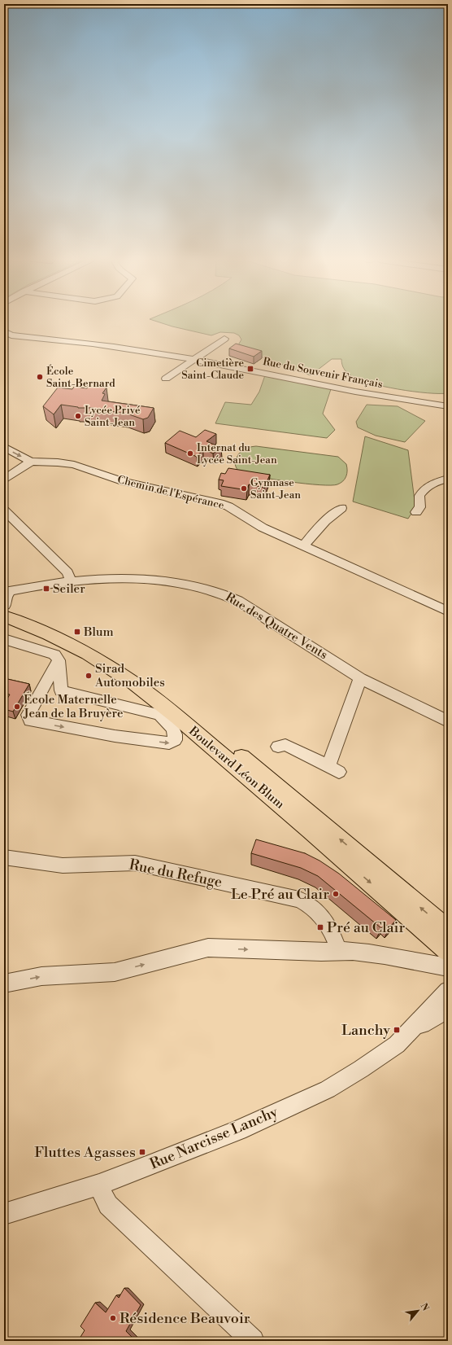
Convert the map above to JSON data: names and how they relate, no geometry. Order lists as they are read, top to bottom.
{
  "streets": {
    "main road": ["Boulevard Léon Blum"],
    "street": [
      "Rue du Souvenir Français",
      "Chemin de l'Espérance",
      "Rue des Quatre Vents",
      "Rue du Refuge",
      "Rue Narcisse Lanchy"
    ]
  },
  "crossings": [
    ["Rue des Quatre Vents", "Boulevard Léon Blum"]
  ],
  "places": {
    "transit": [
      "Cimetière Saint-Claude",
      "Seiler",
      "Blum",
      "Pré au Clair",
      "Lanchy",
      "Fluttes Agasses"
    ],
    "other": [
      "École Saint-Bernard",
      "Lycée Privé Saint-Jean",
      "Internat du Lycée Saint-Jean",
      "Gymnase Saint-Jean",
      "Sirad Automobiles",
      "École Maternelle Jean de la Bruyère",
      "Le Pré au Clair",
      "Résidence Beauvoir"
    ]
  },
  "north": "top right"
}
